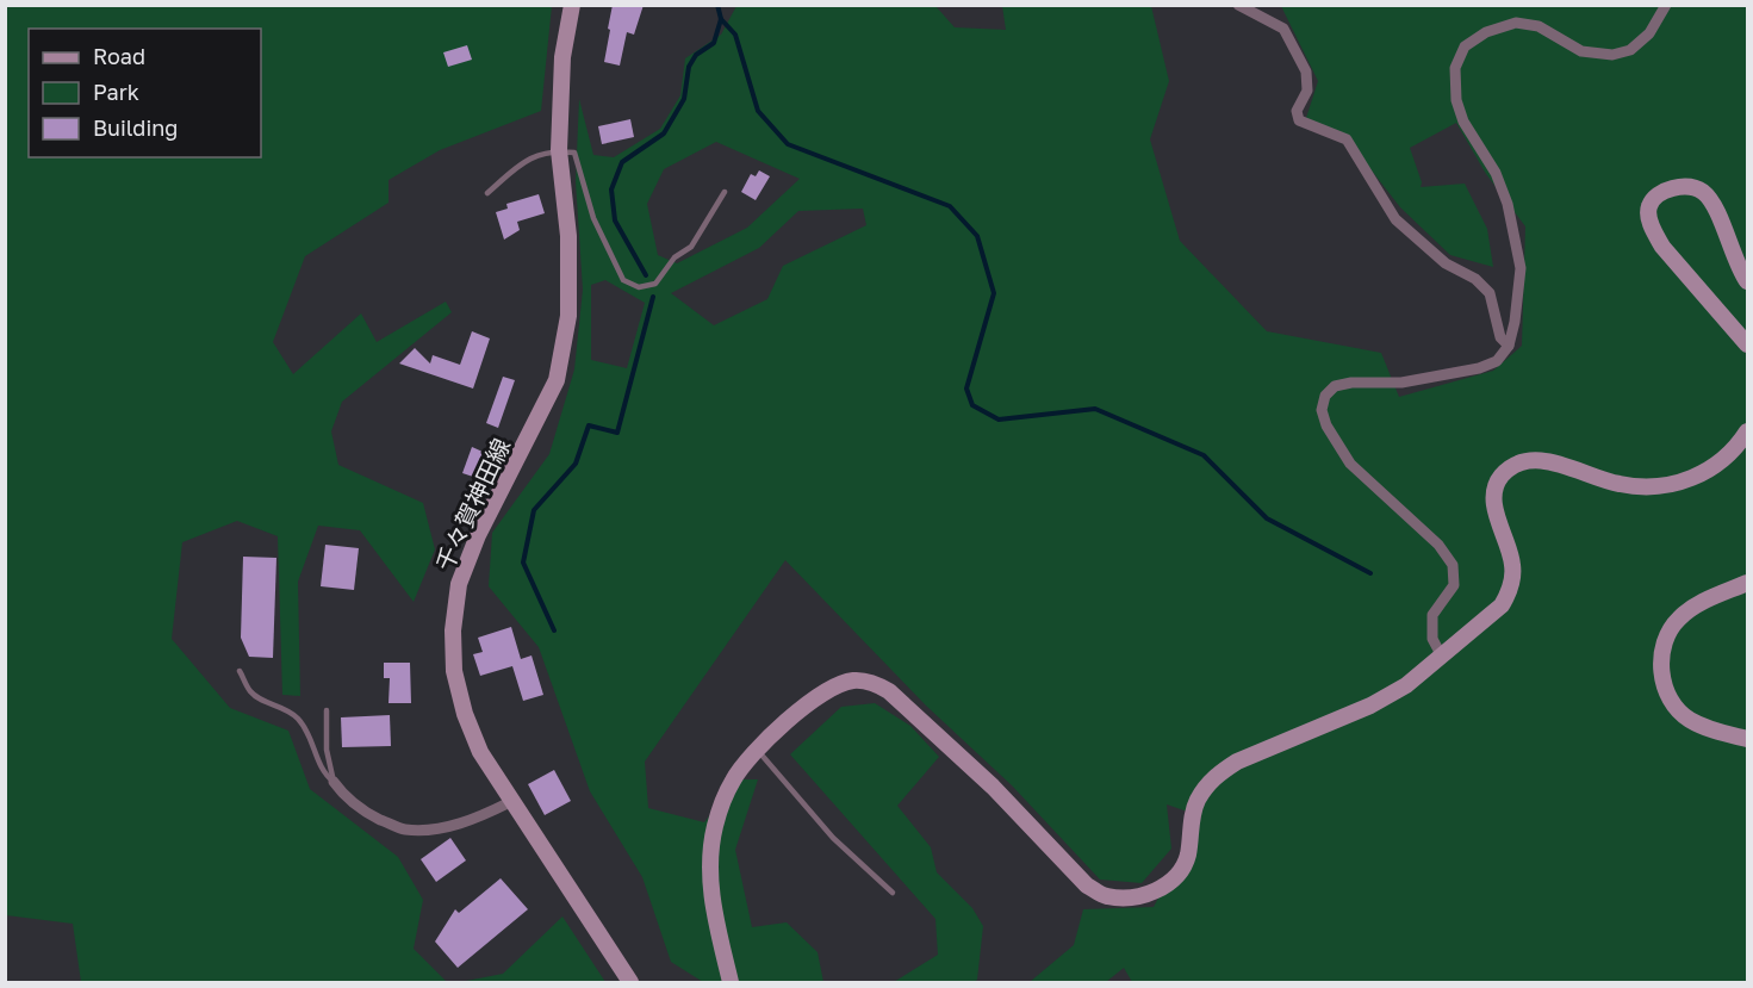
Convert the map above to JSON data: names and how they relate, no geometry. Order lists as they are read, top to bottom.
{
  "streets": {
    "street": ["千々賀神田線"]
  },
  "legend": ["Road", "Park", "Building"]
}
